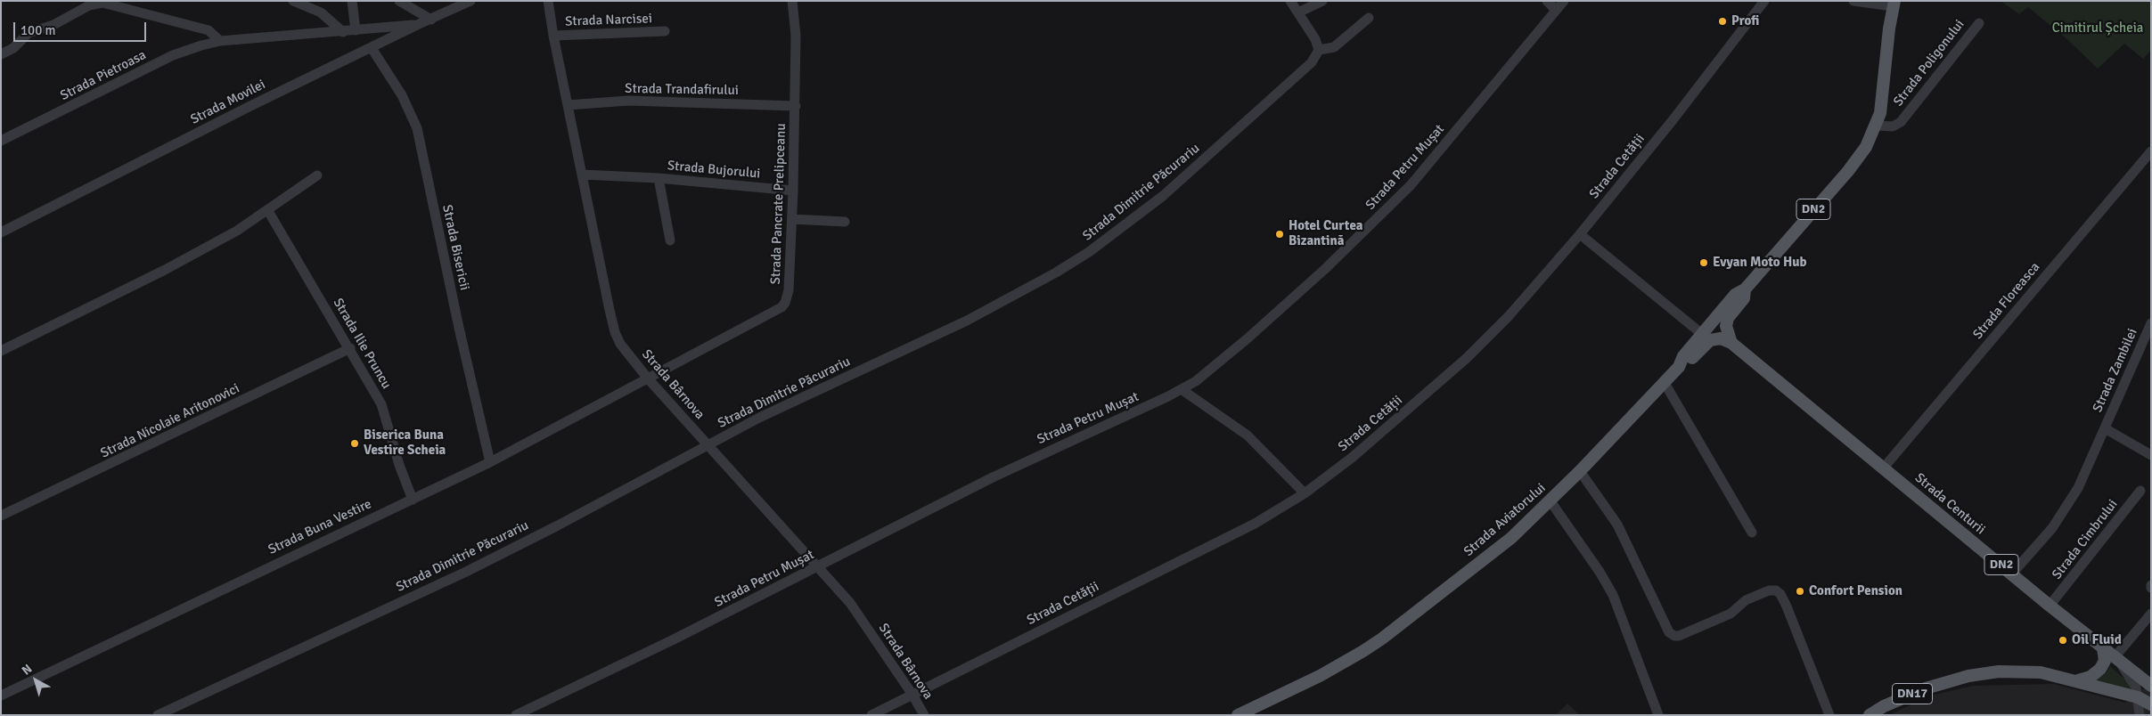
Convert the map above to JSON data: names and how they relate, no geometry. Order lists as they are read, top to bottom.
{
  "streets": {
    "main road": [
      "Strada Poligonului",
      "DN2",
      "Strada Centurii",
      "Strada Aviatorului",
      "DN17"
    ],
    "street": [
      "Strada Narcisei",
      "Strada Pietroasa",
      "Strada Trandafirului",
      "Strada Movilei",
      "Strada Cetății",
      "Strada Petru Mușat",
      "Strada Bujorului",
      "Strada Dimitrie Păcurariu",
      "Strada Pancrate Prelipceanu",
      "Strada Bisericii",
      "Strada Floreasca",
      "Strada Ilie Pruncu",
      "Strada Zambilei",
      "Strada Bârnova",
      "Strada Nicolaie Aritonovici",
      "Strada Buna Vestire",
      "Strada Cimbrului"
    ]
  },
  "crossings": [
    ["Strada Narcisei", "Strada Bârnova"],
    ["Strada Poligonului", "DN2"],
    ["Strada Poligonului", "Strada Aviatorului"],
    ["Strada Pietroasa", "Strada Movilei"],
    ["Strada Trandafirului", "Strada Pancrate Prelipceanu"],
    ["Strada Trandafirului", "Strada Bârnova"],
    ["Strada Movilei", "Strada Bisericii"],
    ["Strada Cetății", "Strada Bârnova"],
    ["Strada Petru Mușat", "Strada Bârnova"],
    ["Strada Bujorului", "Strada Pancrate Prelipceanu"],
    ["Strada Bujorului", "Strada Bârnova"],
    ["Strada Dimitrie Păcurariu", "Strada Bârnova"],
    ["Strada Pancrate Prelipceanu", "Strada Bârnova"],
    ["Strada Pancrate Prelipceanu", "Strada Buna Vestire"],
    ["DN2", "Strada Centurii"],
    ["DN2", "Strada Aviatorului"],
    ["Strada Bisericii", "Strada Buna Vestire"],
    ["Strada Floreasca", "Strada Centurii"],
    ["Strada Ilie Pruncu", "Strada Nicolaie Aritonovici"],
    ["Strada Ilie Pruncu", "Strada Buna Vestire"],
    ["Strada Zambilei", "Strada Centurii"],
    ["Strada Bârnova", "Strada Buna Vestire"],
    ["Strada Centurii", "Strada Cimbrului"]
  ],
  "parks": ["Cimitirul Șcheia"],
  "places": [
    "Profi",
    "Hotel Curtea Bizantină",
    "Evyan Moto Hub",
    "Biserica Buna Vestire Scheia",
    "Confort Pension",
    "Oil Fluid"
  ],
  "scale_bar": "100 m",
  "north": "top left"
}
